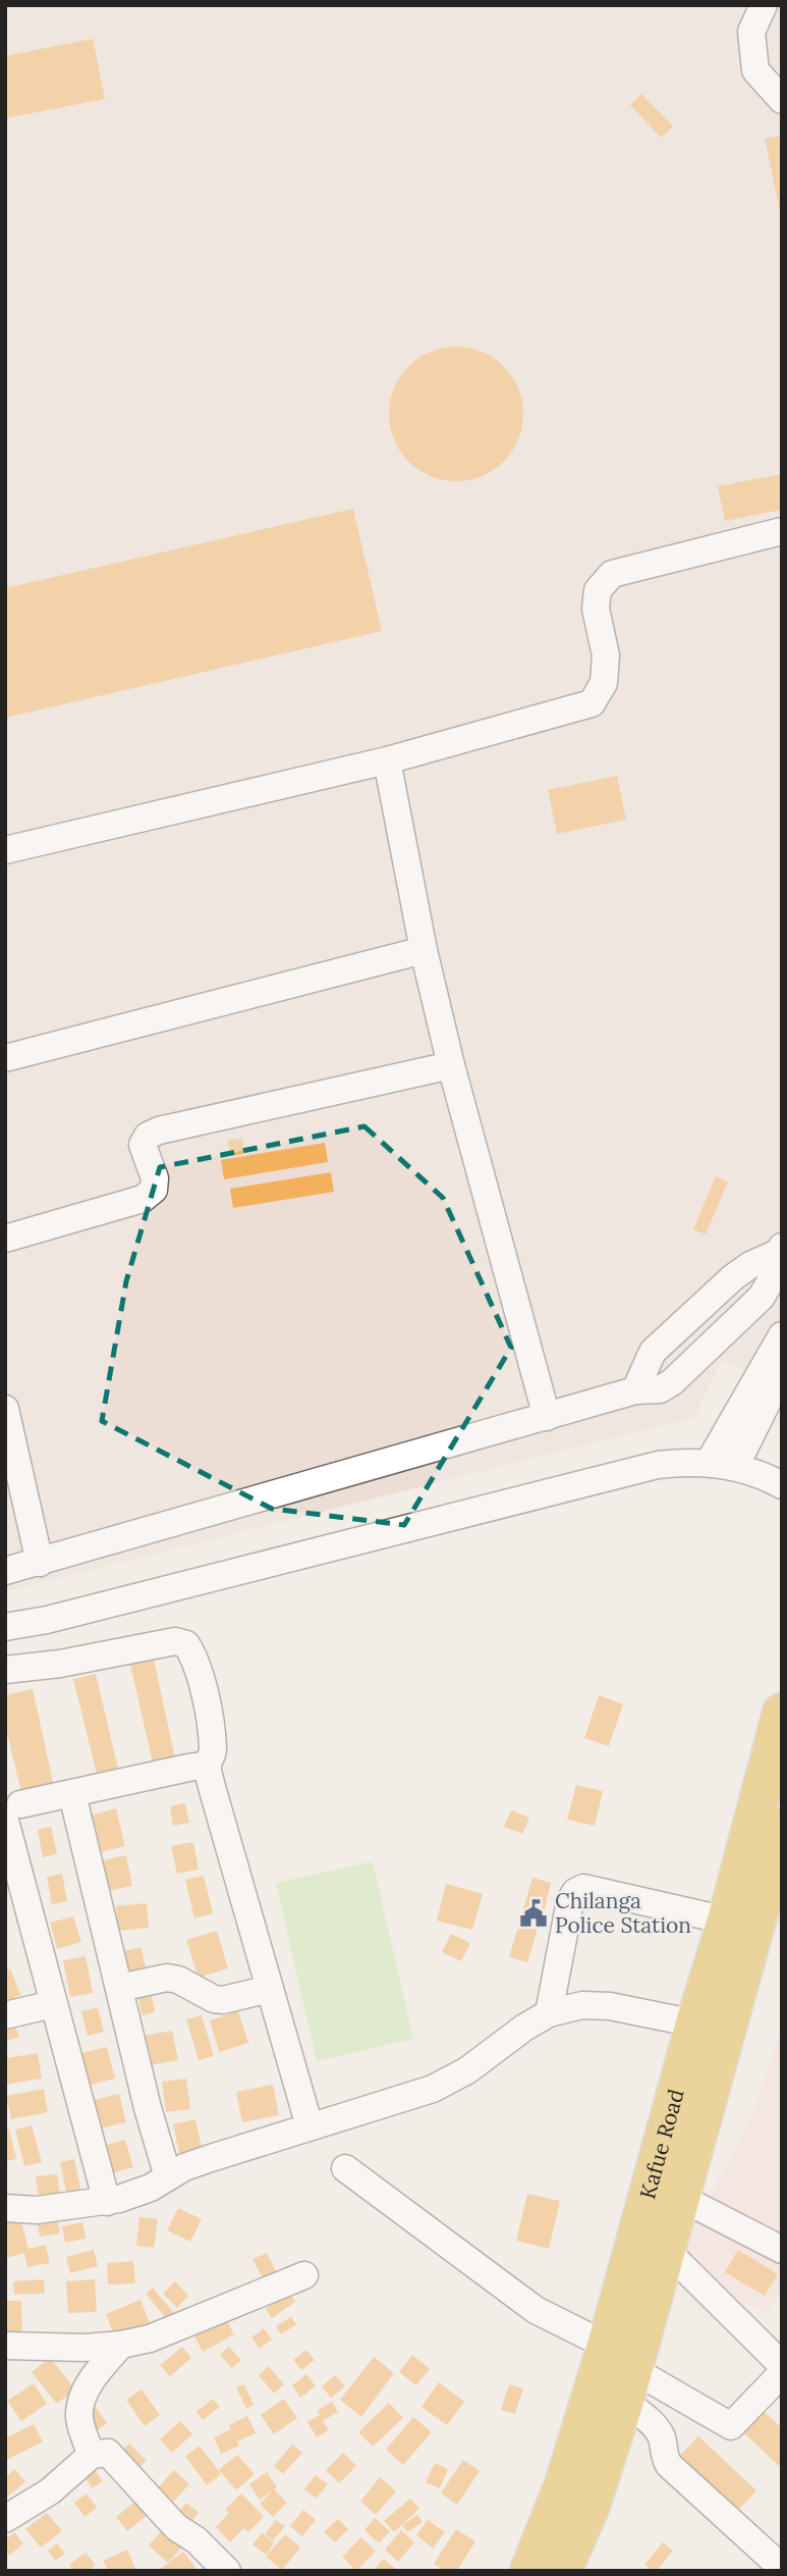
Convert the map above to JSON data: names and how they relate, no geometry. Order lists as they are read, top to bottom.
{
  "streets": {
    "highway": ["Kafue Road"]
  },
  "places": {
    "public building": ["Chilanga Police Station"]
  }
}
